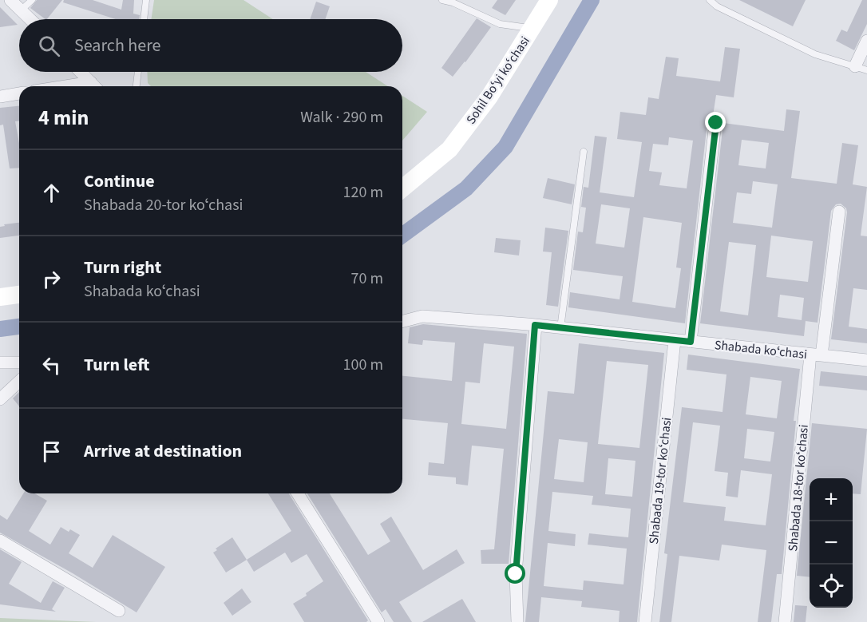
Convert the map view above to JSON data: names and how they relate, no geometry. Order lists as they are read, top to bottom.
{
  "streets": {
    "main road": ["Sohil Boʻyi koʻchasi"],
    "street": ["Shabada koʻchasi", "Shabada 19-tor koʻchasi", "Shabada 18-tor koʻchasi"]
  },
  "crossings": [
    ["Shabada koʻchasi", "Shabada 19-tor koʻchasi"],
    ["Shabada koʻchasi", "Shabada 18-tor koʻchasi"]
  ],
  "page": {
    "search": "Search here",
    "heading": ["4 min", "Walk · 290 m"],
    "list": [
      ["Continue", "Shabada 20-tor koʻchasi", "120 m"],
      ["Turn right", "Shabada koʻchasi", "70 m"],
      ["Turn left", "100 m"],
      "Arrive at destination"
    ],
    "map_buttons": ["+", "−"]
  }
}
